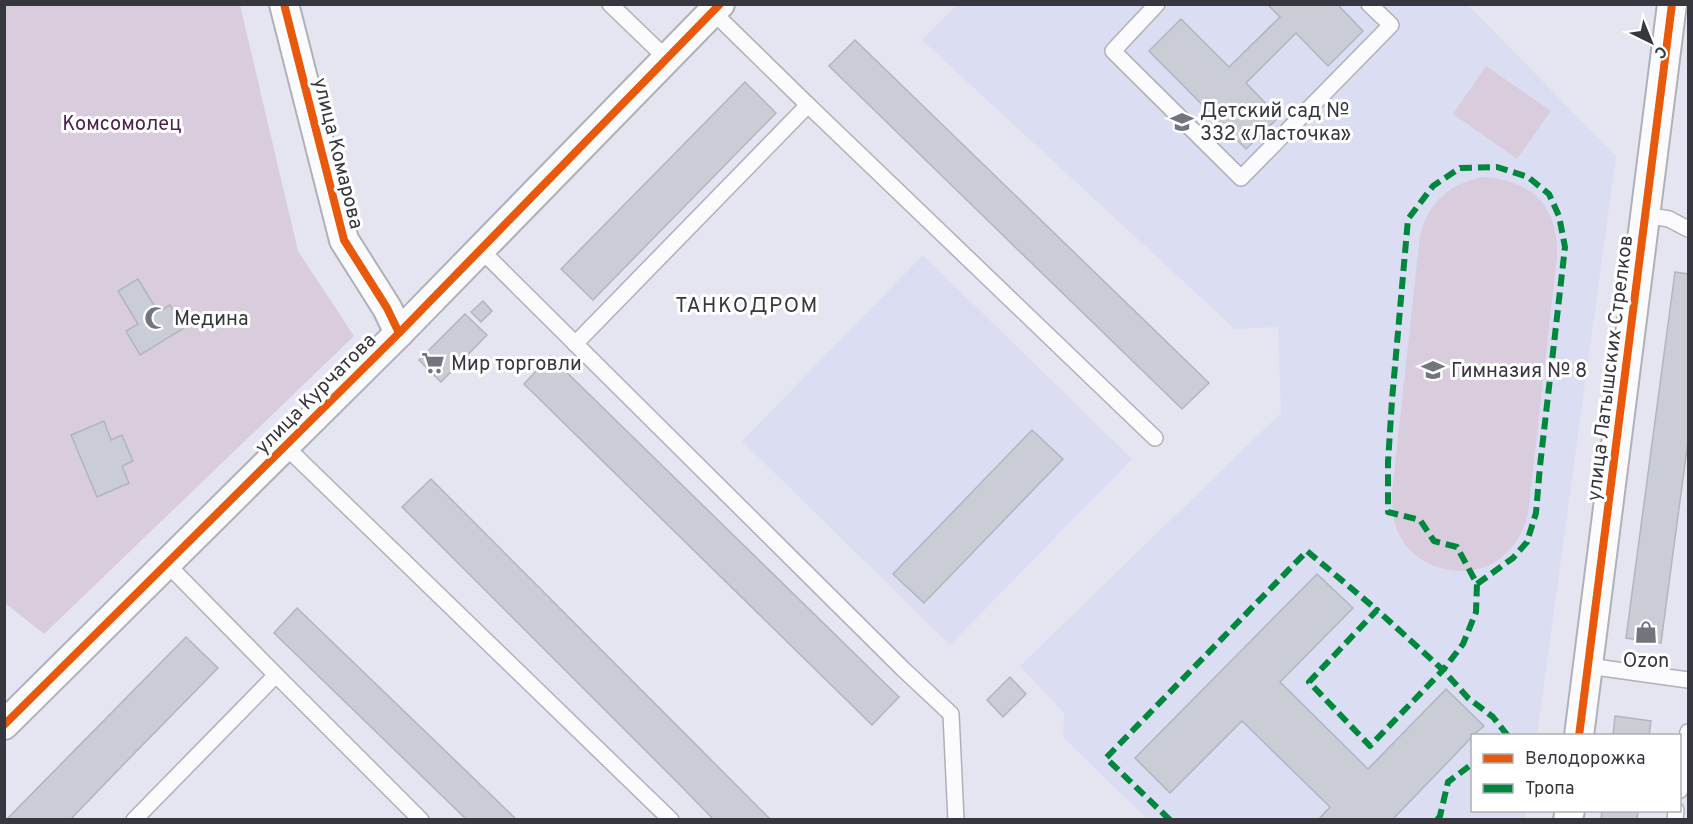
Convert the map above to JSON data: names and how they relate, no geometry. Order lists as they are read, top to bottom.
{
  "streets": {
    "street": ["улица Комарова", "улица Латышских Стрелков", "улица Курчатова"]
  },
  "crossings": [
    ["улица Комарова", "улица Курчатова"]
  ],
  "districts": ["ТАНКОДРОМ"],
  "parks": ["Комсомолец"],
  "places": {
    "school or university": ["Детский сад № 332 «Ласточка»", "Гимназия № 8"],
    "mosque": ["Медина"],
    "supermarket": ["Мир торговли"],
    "shop": ["Ozon"]
  },
  "legend": ["Велодорожка", "Тропа"],
  "north": "bottom right"
}
